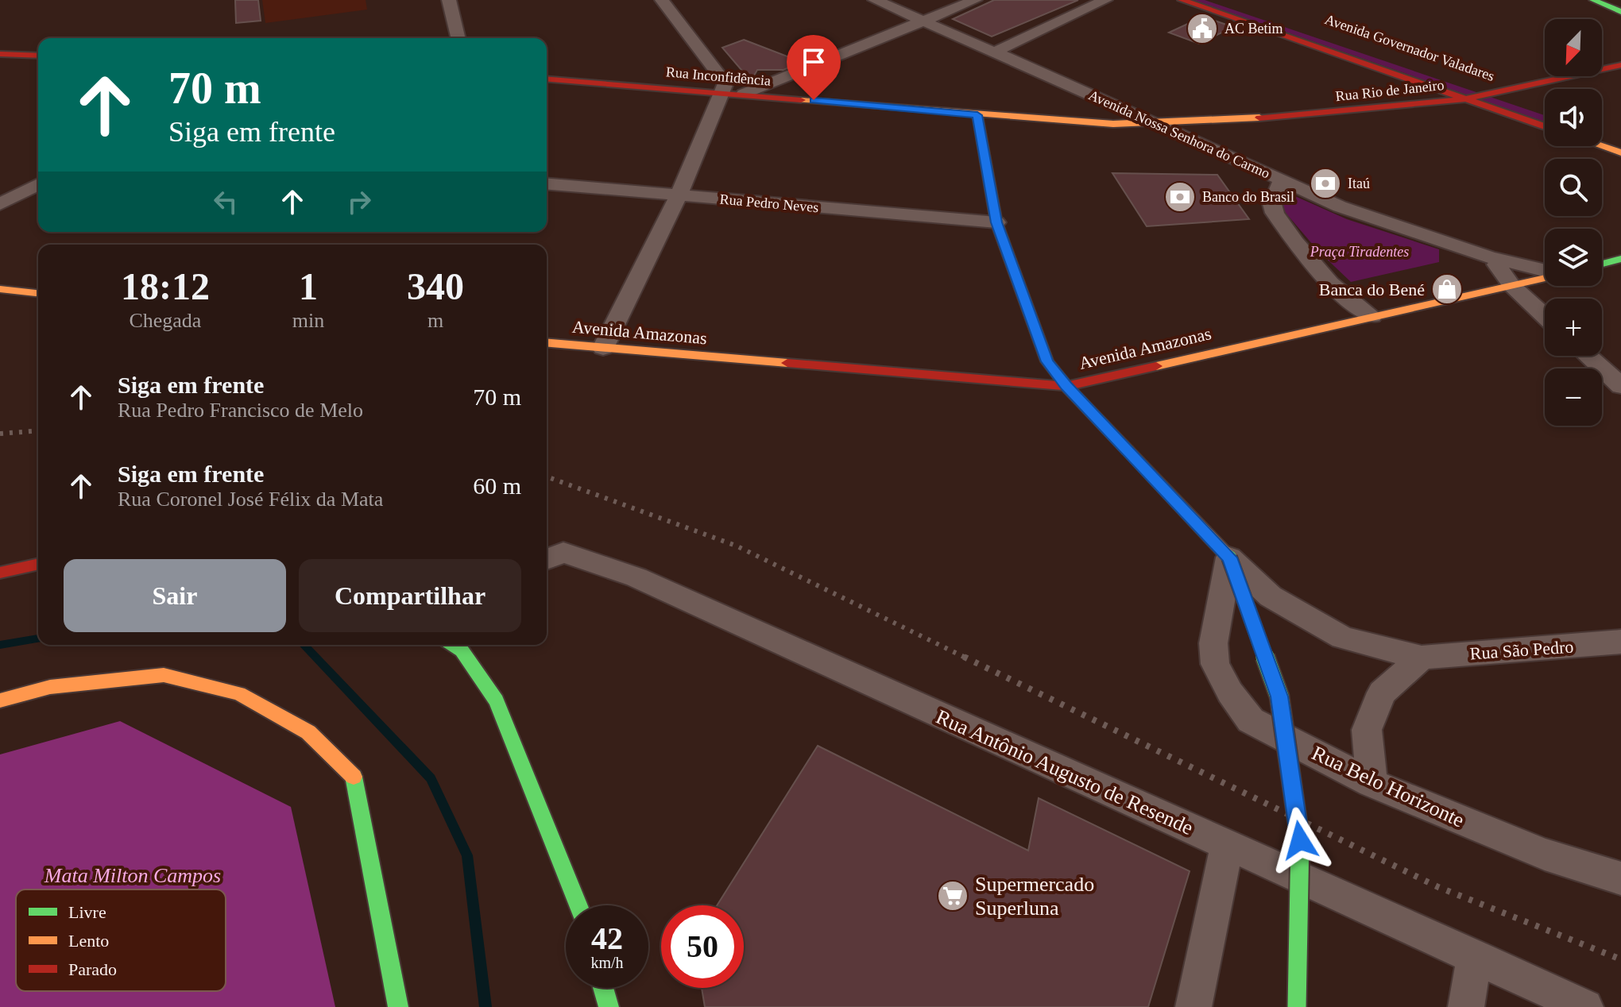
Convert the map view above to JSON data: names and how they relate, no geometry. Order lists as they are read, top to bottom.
{
  "streets": {
    "main road": [
      "Avenida Governador Valadares",
      "Rua Inconfidência",
      "Rua Rio de Janeiro",
      "Avenida Amazonas"
    ],
    "street": [
      "Avenida Nossa Senhora do Carmo",
      "Rua Pedro Neves",
      "Rua São Pedro",
      "Rua Antônio Augusto de Resende",
      "Rua Belo Horizonte"
    ]
  },
  "crossings": [
    ["Avenida Governador Valadares", "Rua Rio de Janeiro"],
    ["Rua Inconfidência", "Rua Rio de Janeiro"],
    ["Rua Inconfidência", "Avenida Nossa Senhora do Carmo"],
    ["Rua Rio de Janeiro", "Avenida Nossa Senhora do Carmo"],
    ["Rua São Pedro", "Rua Belo Horizonte"]
  ],
  "parks": ["Praça Tiradentes", "Mata Milton Campos"],
  "places": {
    "public building": ["AC Betim"],
    "bank": ["Itaú", "Banco do Brasil"],
    "shop": ["Banca do Bené"],
    "supermarket": ["Supermercado Superluna"]
  },
  "legend": ["Livre", "Lento", "Parado"],
  "north": "bottom left",
  "page": {
    "map_buttons": ["+", "−"],
    "turn": ["70 m", "Siga em frente"],
    "eta": [
      "18:12",
      "Chegada",
      "1",
      "min",
      "340",
      "m"
    ],
    "list": [
      {
        "name": "Siga em frente",
        "note": "Rua Pedro Francisco de Melo",
        "value": "70 m"
      },
      {
        "name": "Siga em frente",
        "note": "Rua Coronel José Félix da Mata",
        "value": "60 m"
      }
    ],
    "buttons": ["Sair", "Compartilhar"],
    "speed": "42 km/h",
    "limit": "50"
  }
}
